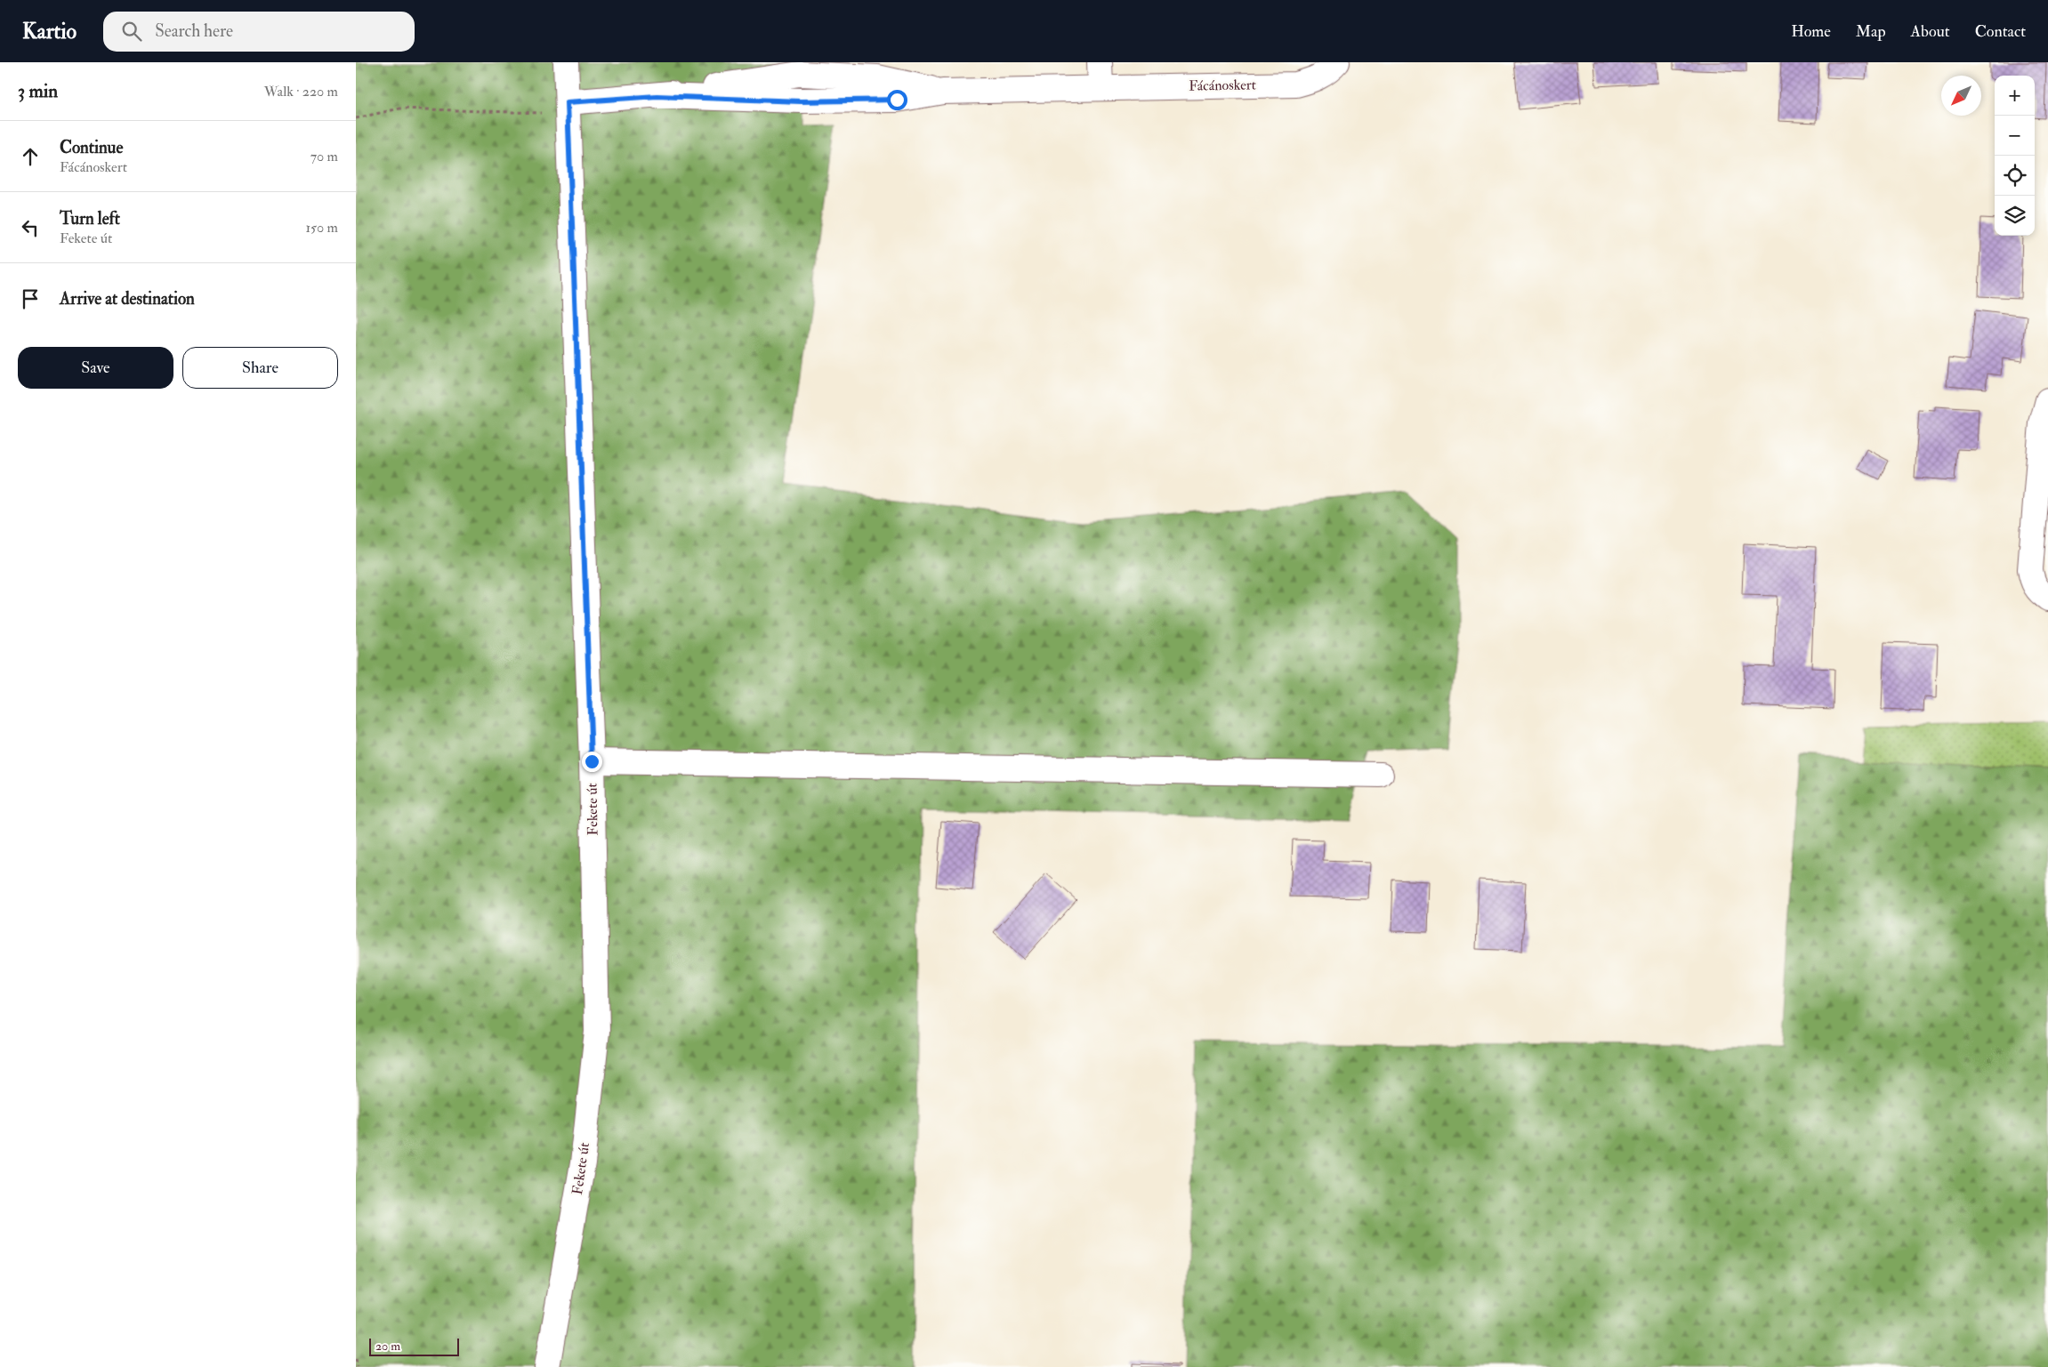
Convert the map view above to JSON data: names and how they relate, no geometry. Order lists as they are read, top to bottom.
{
  "streets": {
    "street": ["Fácánoskert", "Fekete út"]
  },
  "crossings": [
    ["Fácánoskert", "Fekete út"]
  ],
  "scale_bar": "20 m",
  "north": "bottom left",
  "page": {
    "header": "Kartio",
    "search": "Search here",
    "nav": [
      "Home",
      "Map",
      "About",
      "Contact"
    ],
    "heading": ["3 min", "Walk · 220 m"],
    "map_buttons": ["+", "−"],
    "list": [
      ["Continue", "Fácánoskert", "70 m"],
      ["Turn left", "Fekete út", "150 m"],
      "Arrive at destination"
    ],
    "buttons": ["Save", "Share"],
    "scale": "20 m"
  }
}
